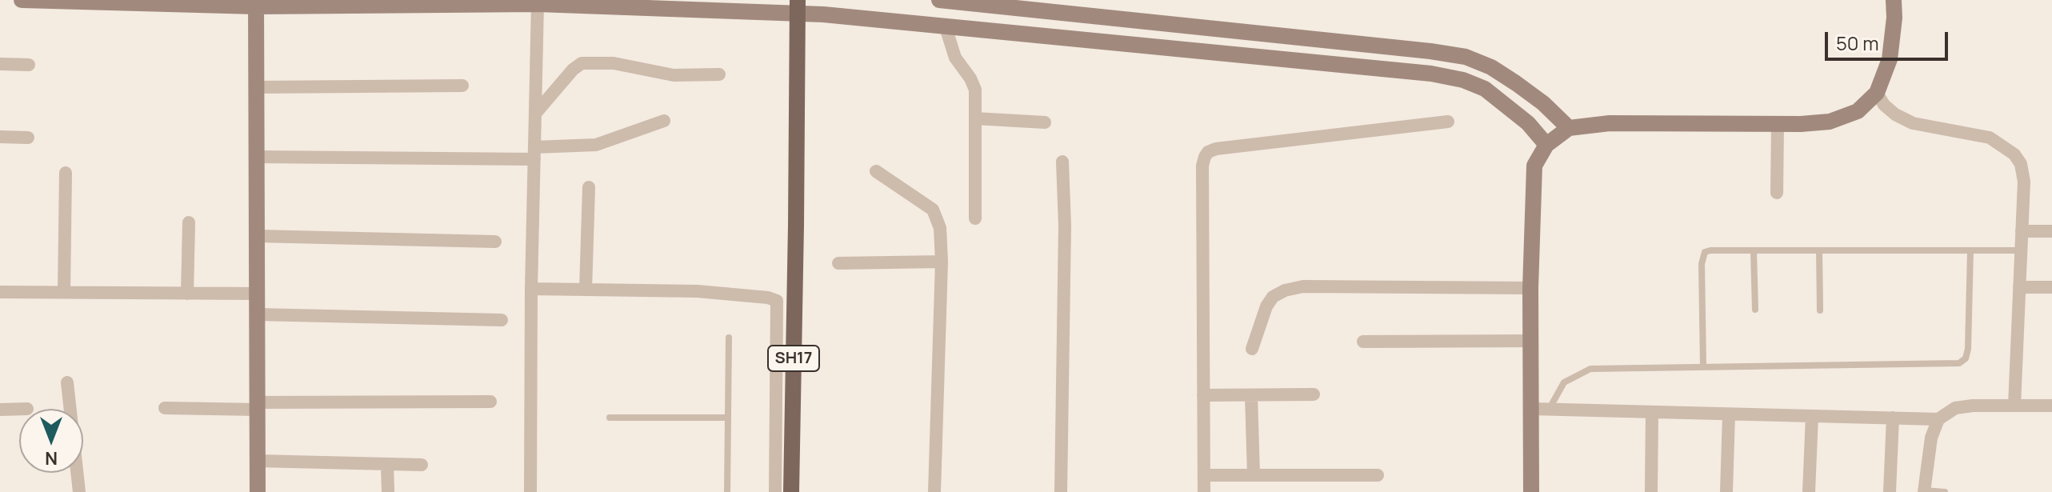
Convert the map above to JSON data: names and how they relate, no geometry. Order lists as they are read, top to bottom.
{
  "streets": {
    "main road": ["SH17"]
  },
  "scale_bar": "50 m",
  "north": "bottom"
}
